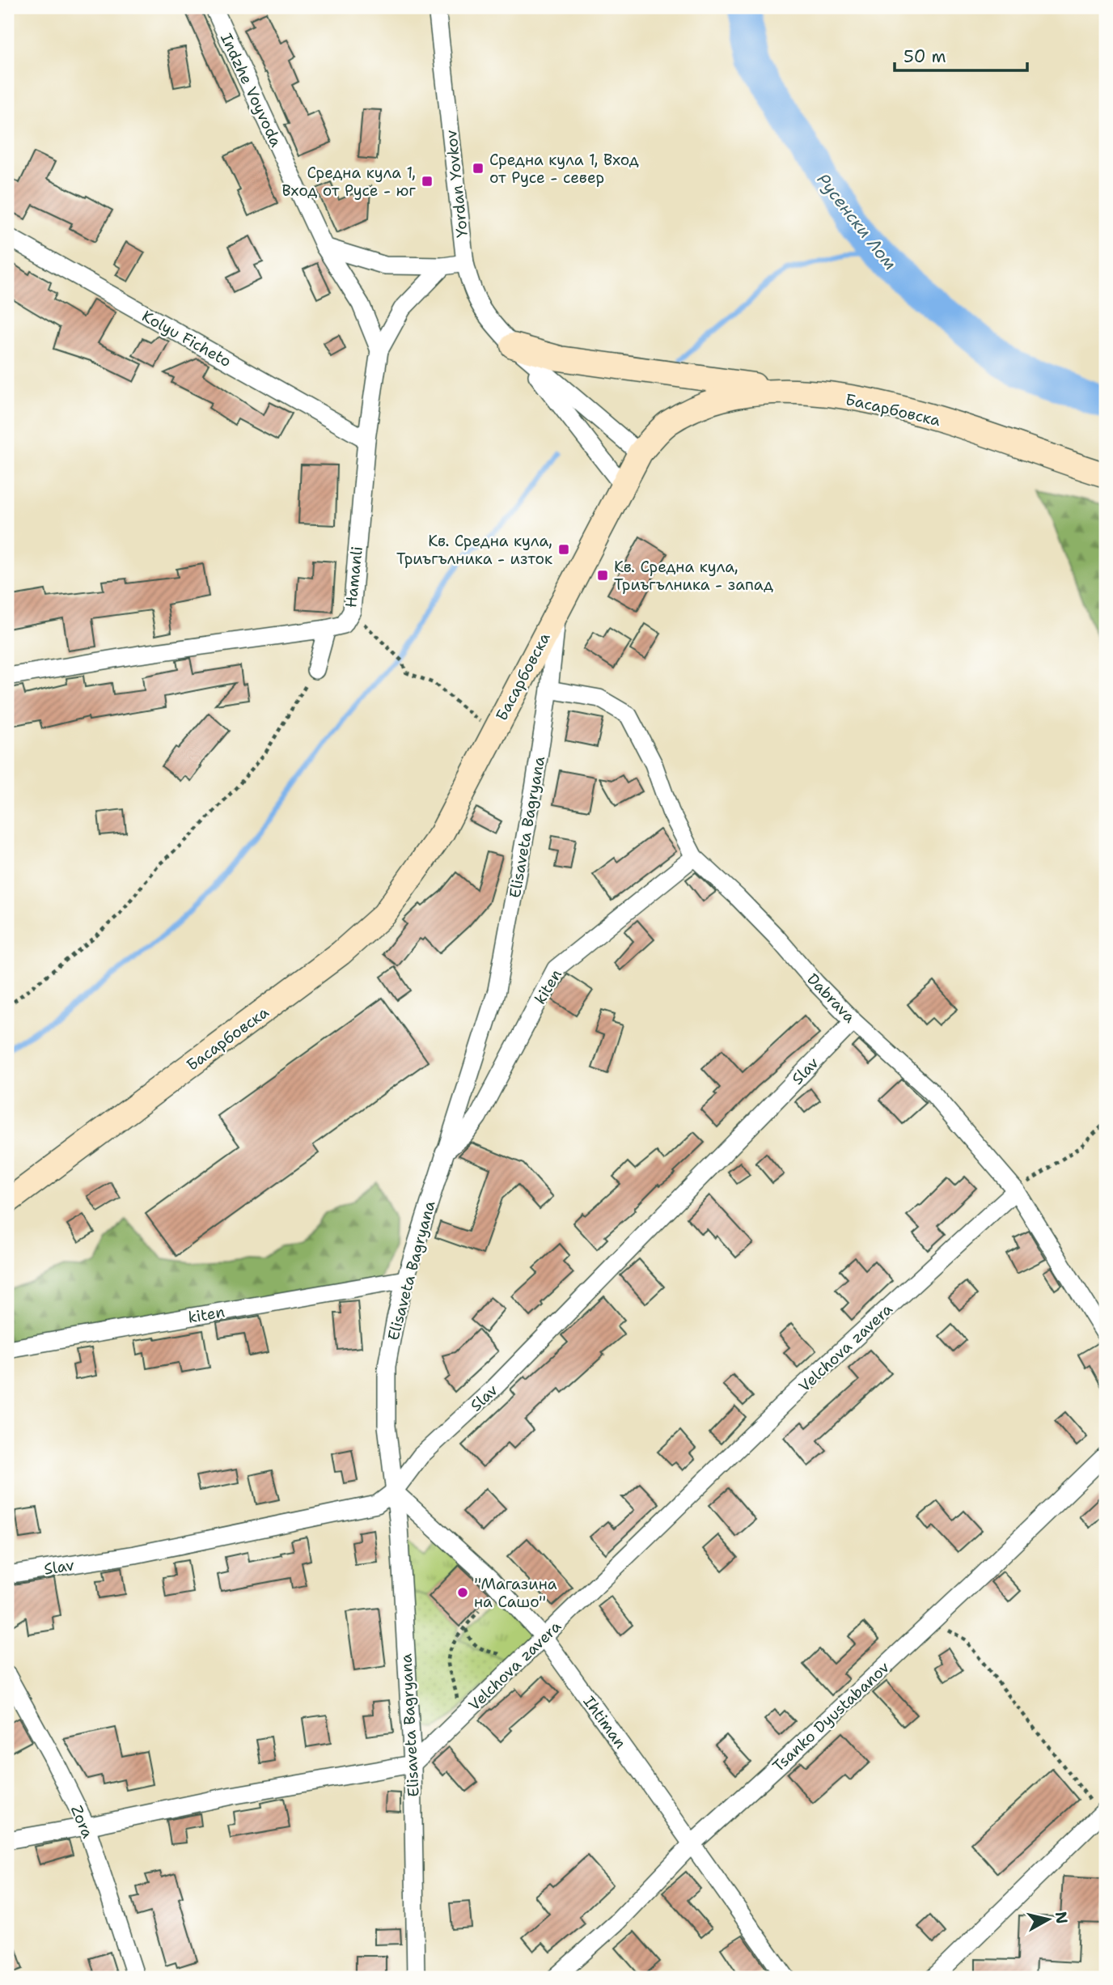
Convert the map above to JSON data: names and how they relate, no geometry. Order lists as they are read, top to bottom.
{
  "streets": {
    "street": [
      "Indzhe Voyvoda",
      "Yordan Yovkov",
      "Kolyu Ficheto",
      "Басарбовска",
      "Hamanli",
      "Elisaveta Bagryana",
      "kiten",
      "Dabrava",
      "Slav",
      "Velchova zavera",
      "Tsanko Dyustabanov",
      "Ihtiman",
      "Zora"
    ]
  },
  "crossings": [
    ["Indzhe Voyvoda", "Hamanli"],
    ["Kolyu Ficheto", "Hamanli"],
    ["Басарбовска", "Elisaveta Bagryana"],
    ["Elisaveta Bagryana", "kiten"],
    ["Elisaveta Bagryana", "Dabrava"],
    ["Elisaveta Bagryana", "Slav"],
    ["Elisaveta Bagryana", "Velchova zavera"],
    ["Elisaveta Bagryana", "Ihtiman"],
    ["kiten", "Dabrava"],
    ["Dabrava", "Slav"],
    ["Dabrava", "Velchova zavera"],
    ["Slav", "Ihtiman"],
    ["Velchova zavera", "Ihtiman"],
    ["Tsanko Dyustabanov", "Ihtiman"]
  ],
  "water": ["Русенски Лом"],
  "places": {
    "transit": [
      "Средна кула 1, Вход от Русе - север",
      "Средна кула 1, Вход от Русе - юг",
      "Кв. Средна кула, Триъгълника - изток",
      "Кв. Средна кула, Триъгълника - запад"
    ],
    "other": ["''Магазина на Сашо''"]
  },
  "scale_bar": "50 m",
  "north": "right"
}
